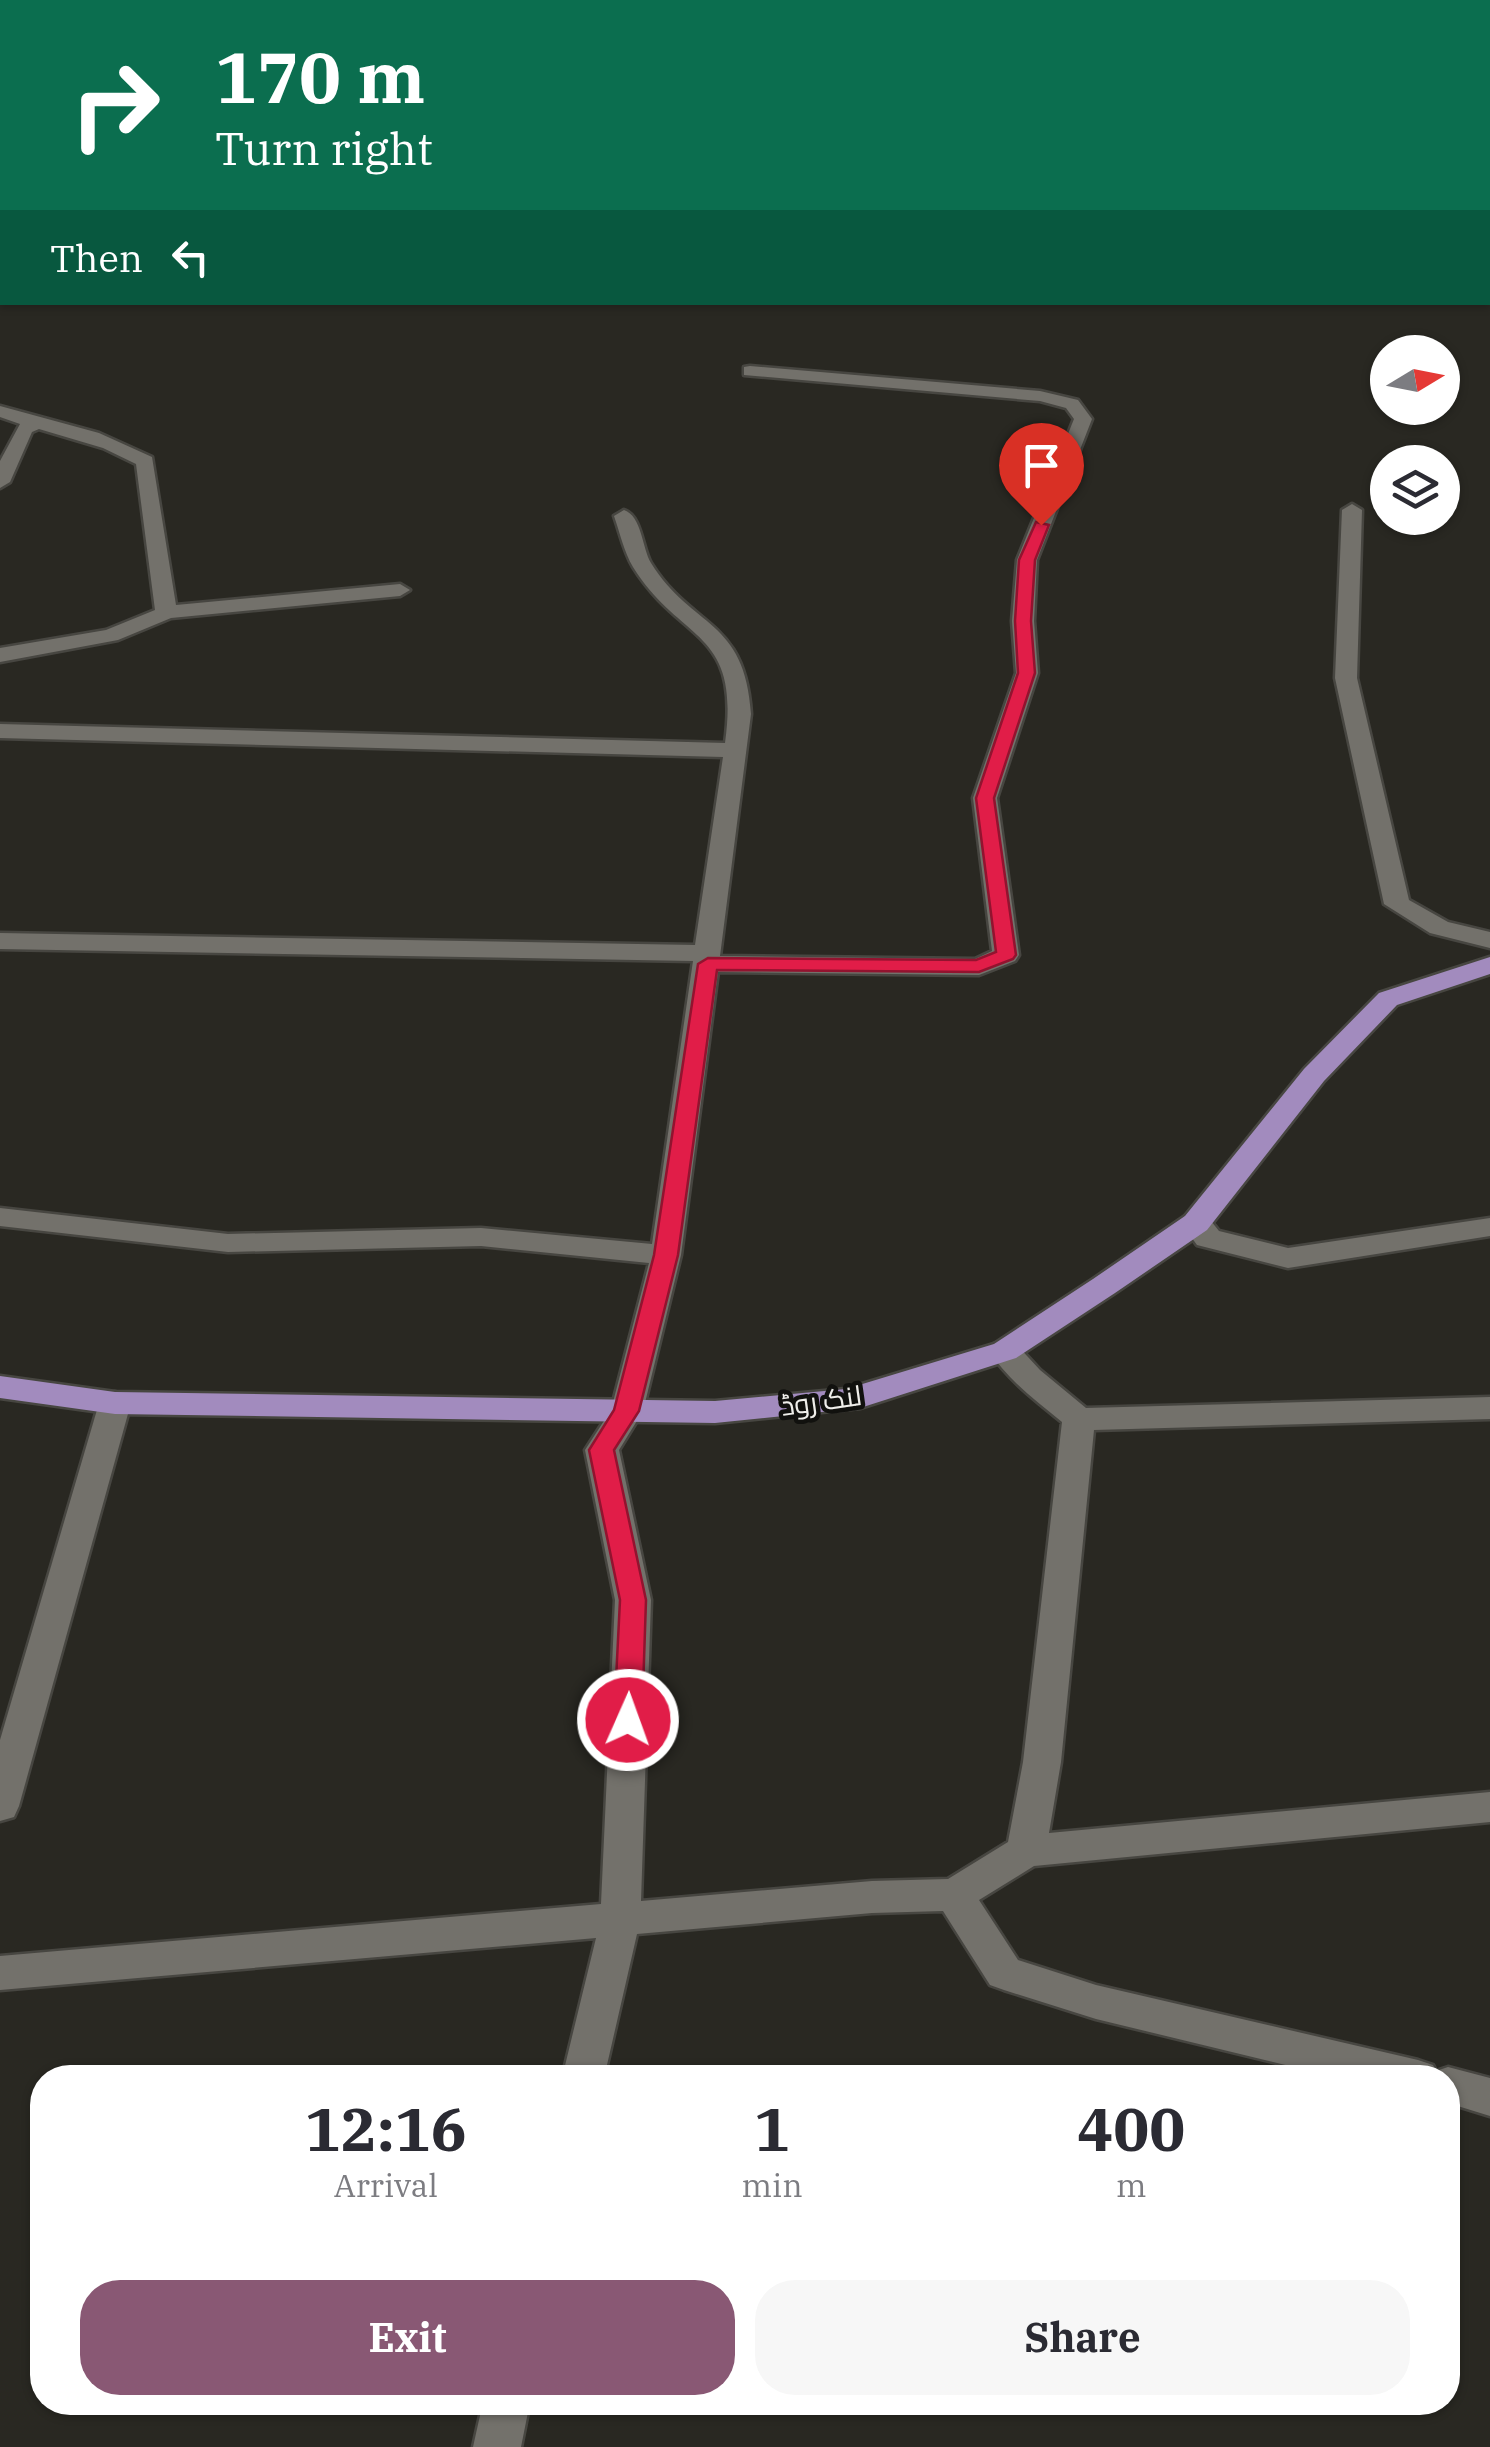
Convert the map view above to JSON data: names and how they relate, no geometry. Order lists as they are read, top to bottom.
{
  "streets": {
    "main road": ["لنک روڈ"]
  },
  "north": "right",
  "page": {
    "turn": ["170 m", "Turn right"],
    "then": "Then",
    "eta": [
      "12:16",
      "Arrival",
      "1",
      "min",
      "400",
      "m"
    ],
    "buttons": ["Exit", "Share"]
  }
}
